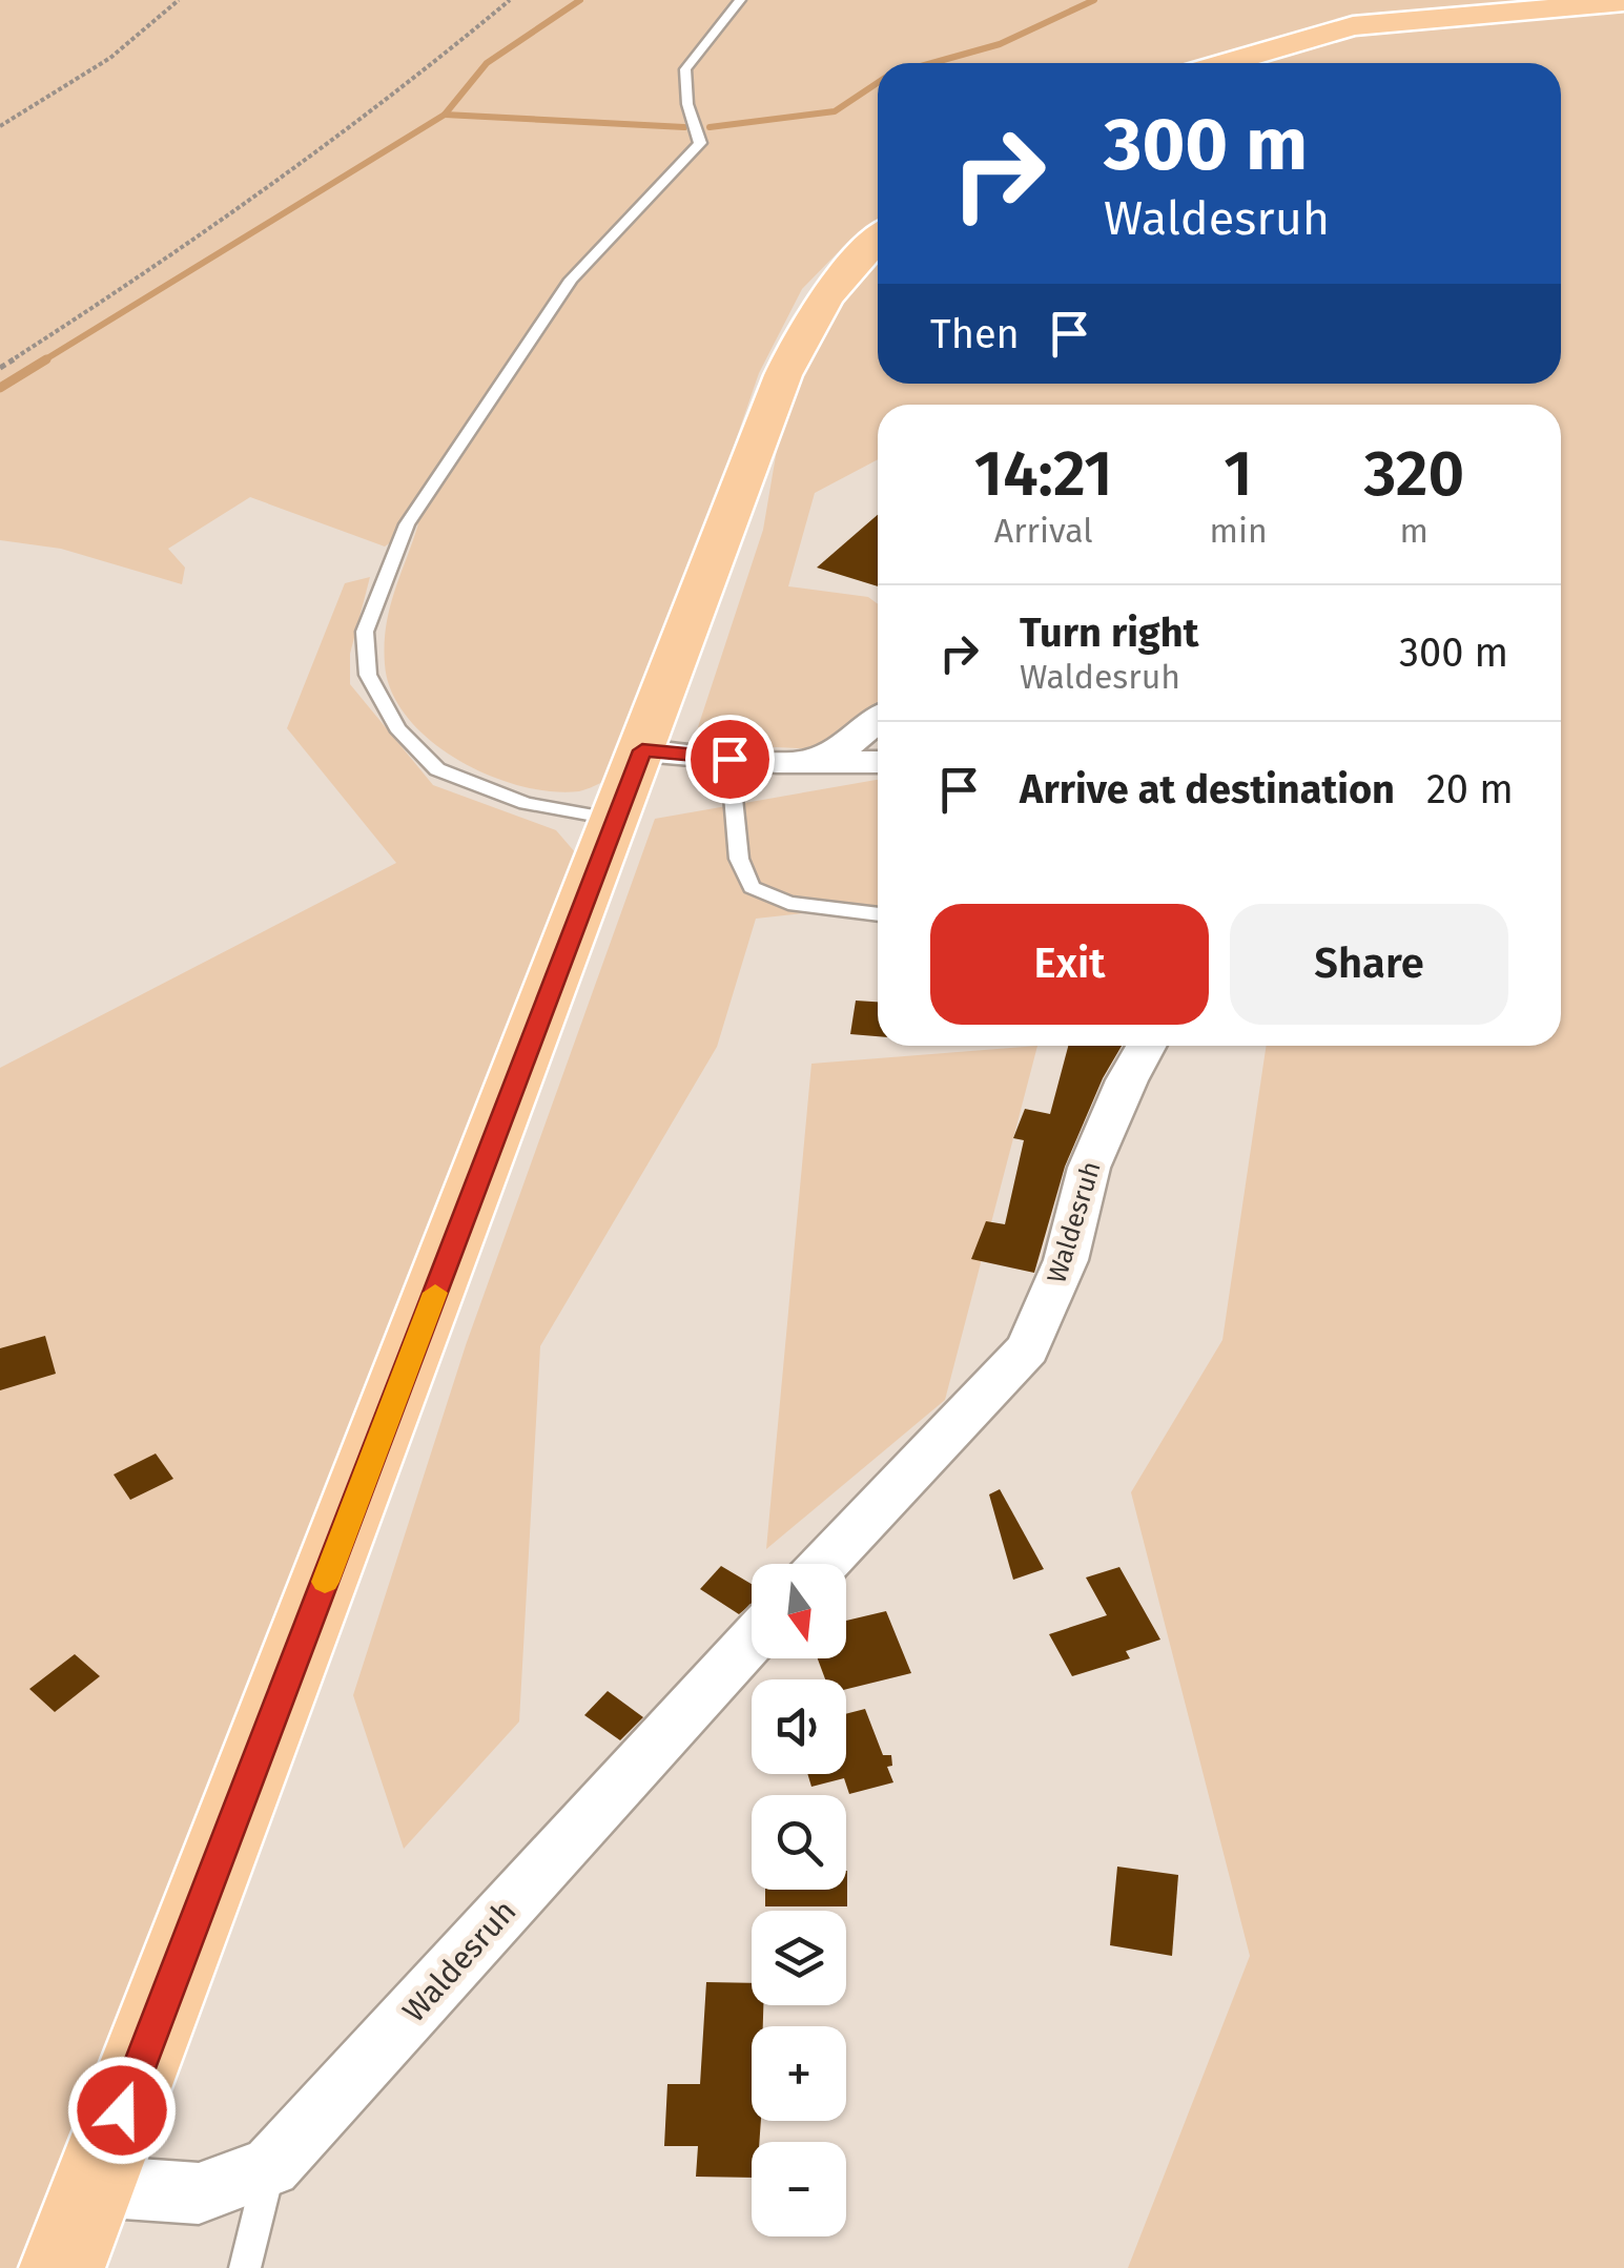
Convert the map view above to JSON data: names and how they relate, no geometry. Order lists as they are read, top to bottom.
{
  "streets": {
    "street": ["Waldesruh"]
  },
  "north": "bottom",
  "page": {
    "turn": ["300 m", "Waldesruh"],
    "then": "Then",
    "eta": [
      "14:21",
      "Arrival",
      "1",
      "min",
      "320",
      "m"
    ],
    "list": [
      {
        "name": "Turn right",
        "note": "Waldesruh",
        "value": "300 m"
      },
      {
        "name": "Arrive at destination",
        "value": "20 m"
      }
    ],
    "buttons": ["Exit", "Share"],
    "map_buttons": ["+", "−"]
  }
}
